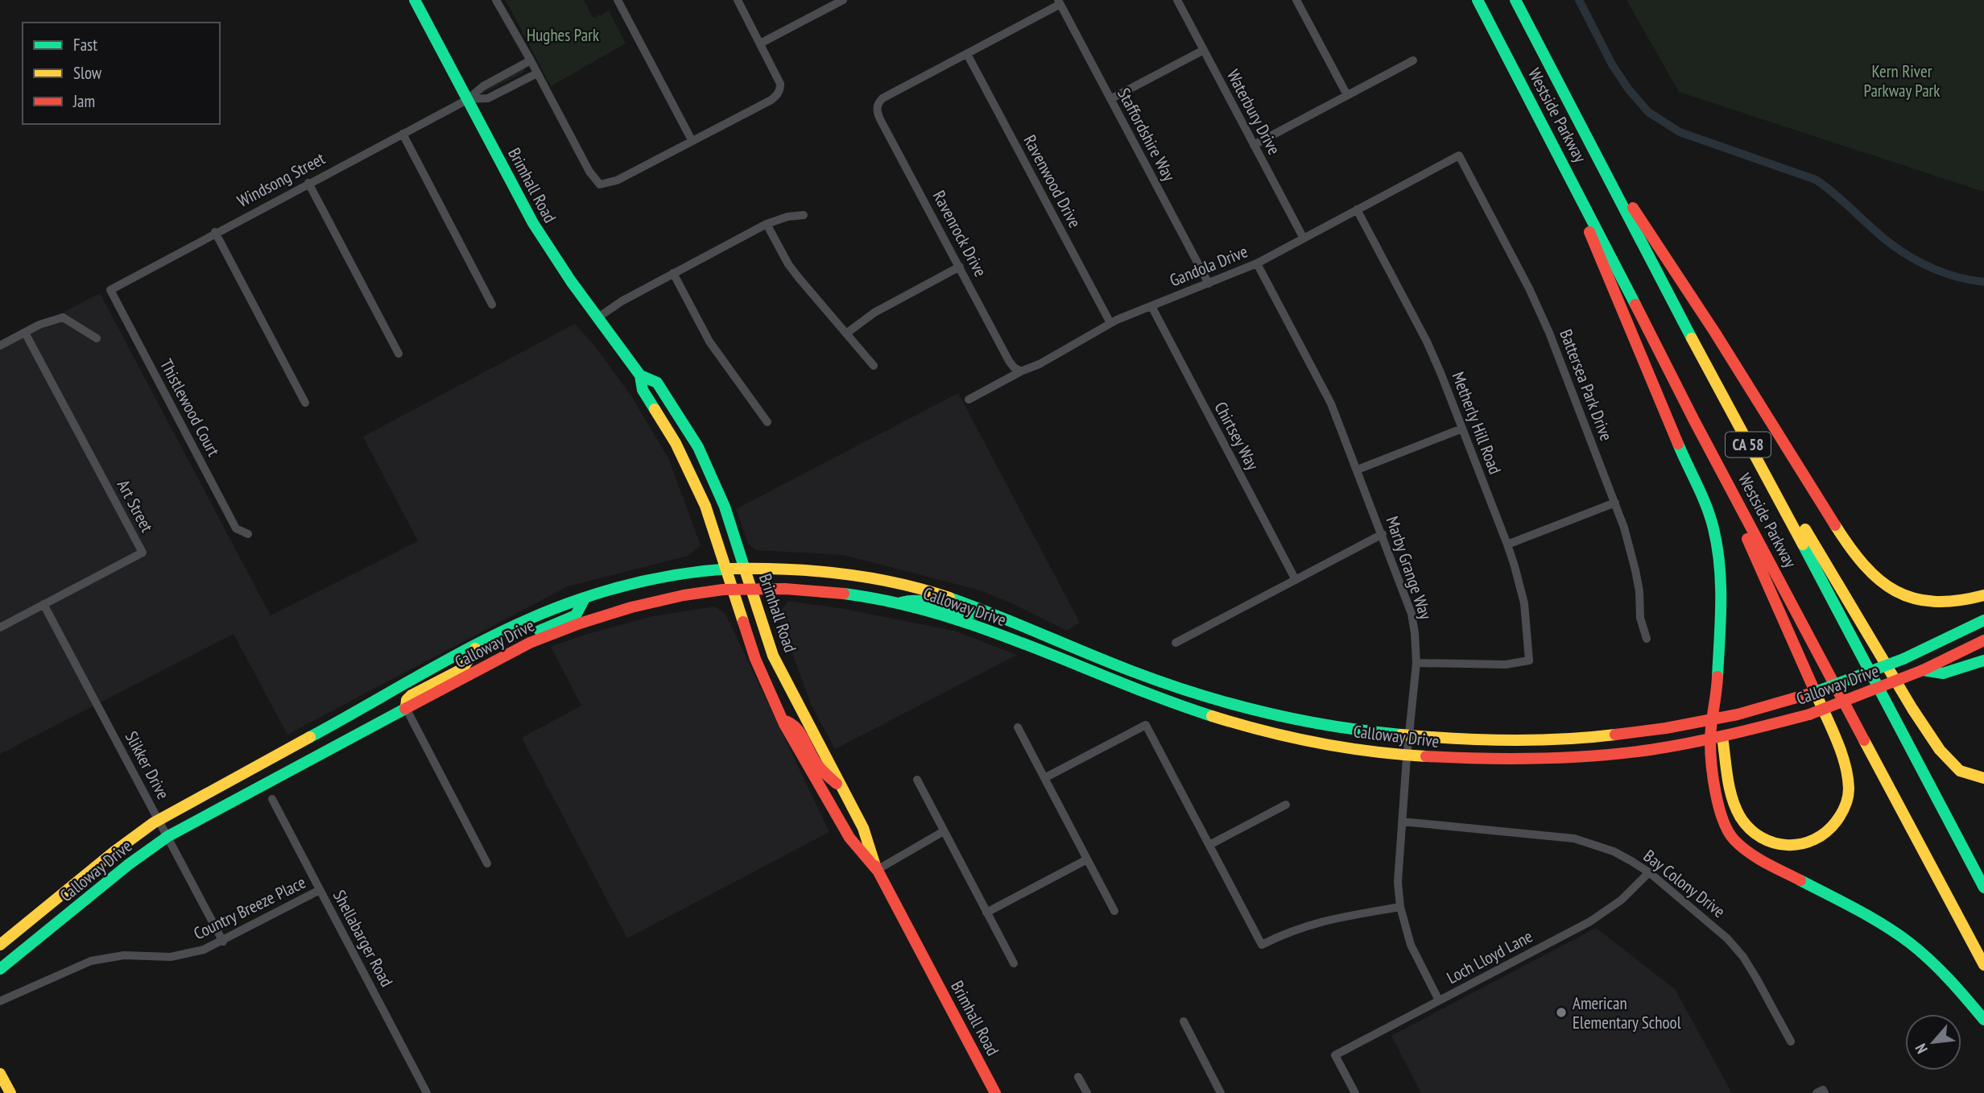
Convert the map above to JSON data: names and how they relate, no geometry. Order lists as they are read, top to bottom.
{
  "streets": {
    "main road": [
      "Westside Parkway",
      "Brimhall Road",
      "CA 58",
      "Calloway Drive"
    ],
    "street": [
      "Waterbury Drive",
      "Staffordshire Way",
      "Windsong Street",
      "Ravenwood Drive",
      "Ravenrock Drive",
      "Gandola Drive",
      "Battersea Park Drive",
      "Thistlewood Court",
      "Metherly Hill Road",
      "Chirtsey Way",
      "Art Street",
      "Marby Grange Way",
      "Slikker Drive",
      "Bay Colony Drive",
      "Country Breeze Place",
      "Shellabarger Road",
      "Loch Lloyd Lane"
    ]
  },
  "crossings": [
    ["Waterbury Drive", "Gandola Drive"],
    ["Staffordshire Way", "Gandola Drive"],
    ["Windsong Street", "Brimhall Road"],
    ["Windsong Street", "Thistlewood Court"],
    ["Ravenwood Drive", "Ravenrock Drive"],
    ["Ravenwood Drive", "Gandola Drive"],
    ["Brimhall Road", "Calloway Drive"],
    ["Ravenrock Drive", "Gandola Drive"],
    ["Gandola Drive", "Battersea Park Drive"],
    ["Gandola Drive", "Metherly Hill Road"],
    ["Gandola Drive", "Chirtsey Way"],
    ["Gandola Drive", "Marby Grange Way"],
    ["Metherly Hill Road", "Marby Grange Way"],
    ["Art Street", "Slikker Drive"],
    ["Marby Grange Way", "Calloway Drive"],
    ["Marby Grange Way", "Bay Colony Drive"],
    ["Marby Grange Way", "Loch Lloyd Lane"],
    ["Calloway Drive", "Slikker Drive"],
    ["Slikker Drive", "Country Breeze Place"],
    ["Bay Colony Drive", "Loch Lloyd Lane"],
    ["Country Breeze Place", "Shellabarger Road"]
  ],
  "parks": ["Hughes Park", "Kern River Parkway Park"],
  "places": ["American Elementary School"],
  "legend": ["Fast", "Slow", "Jam"],
  "north": "bottom left"
}
